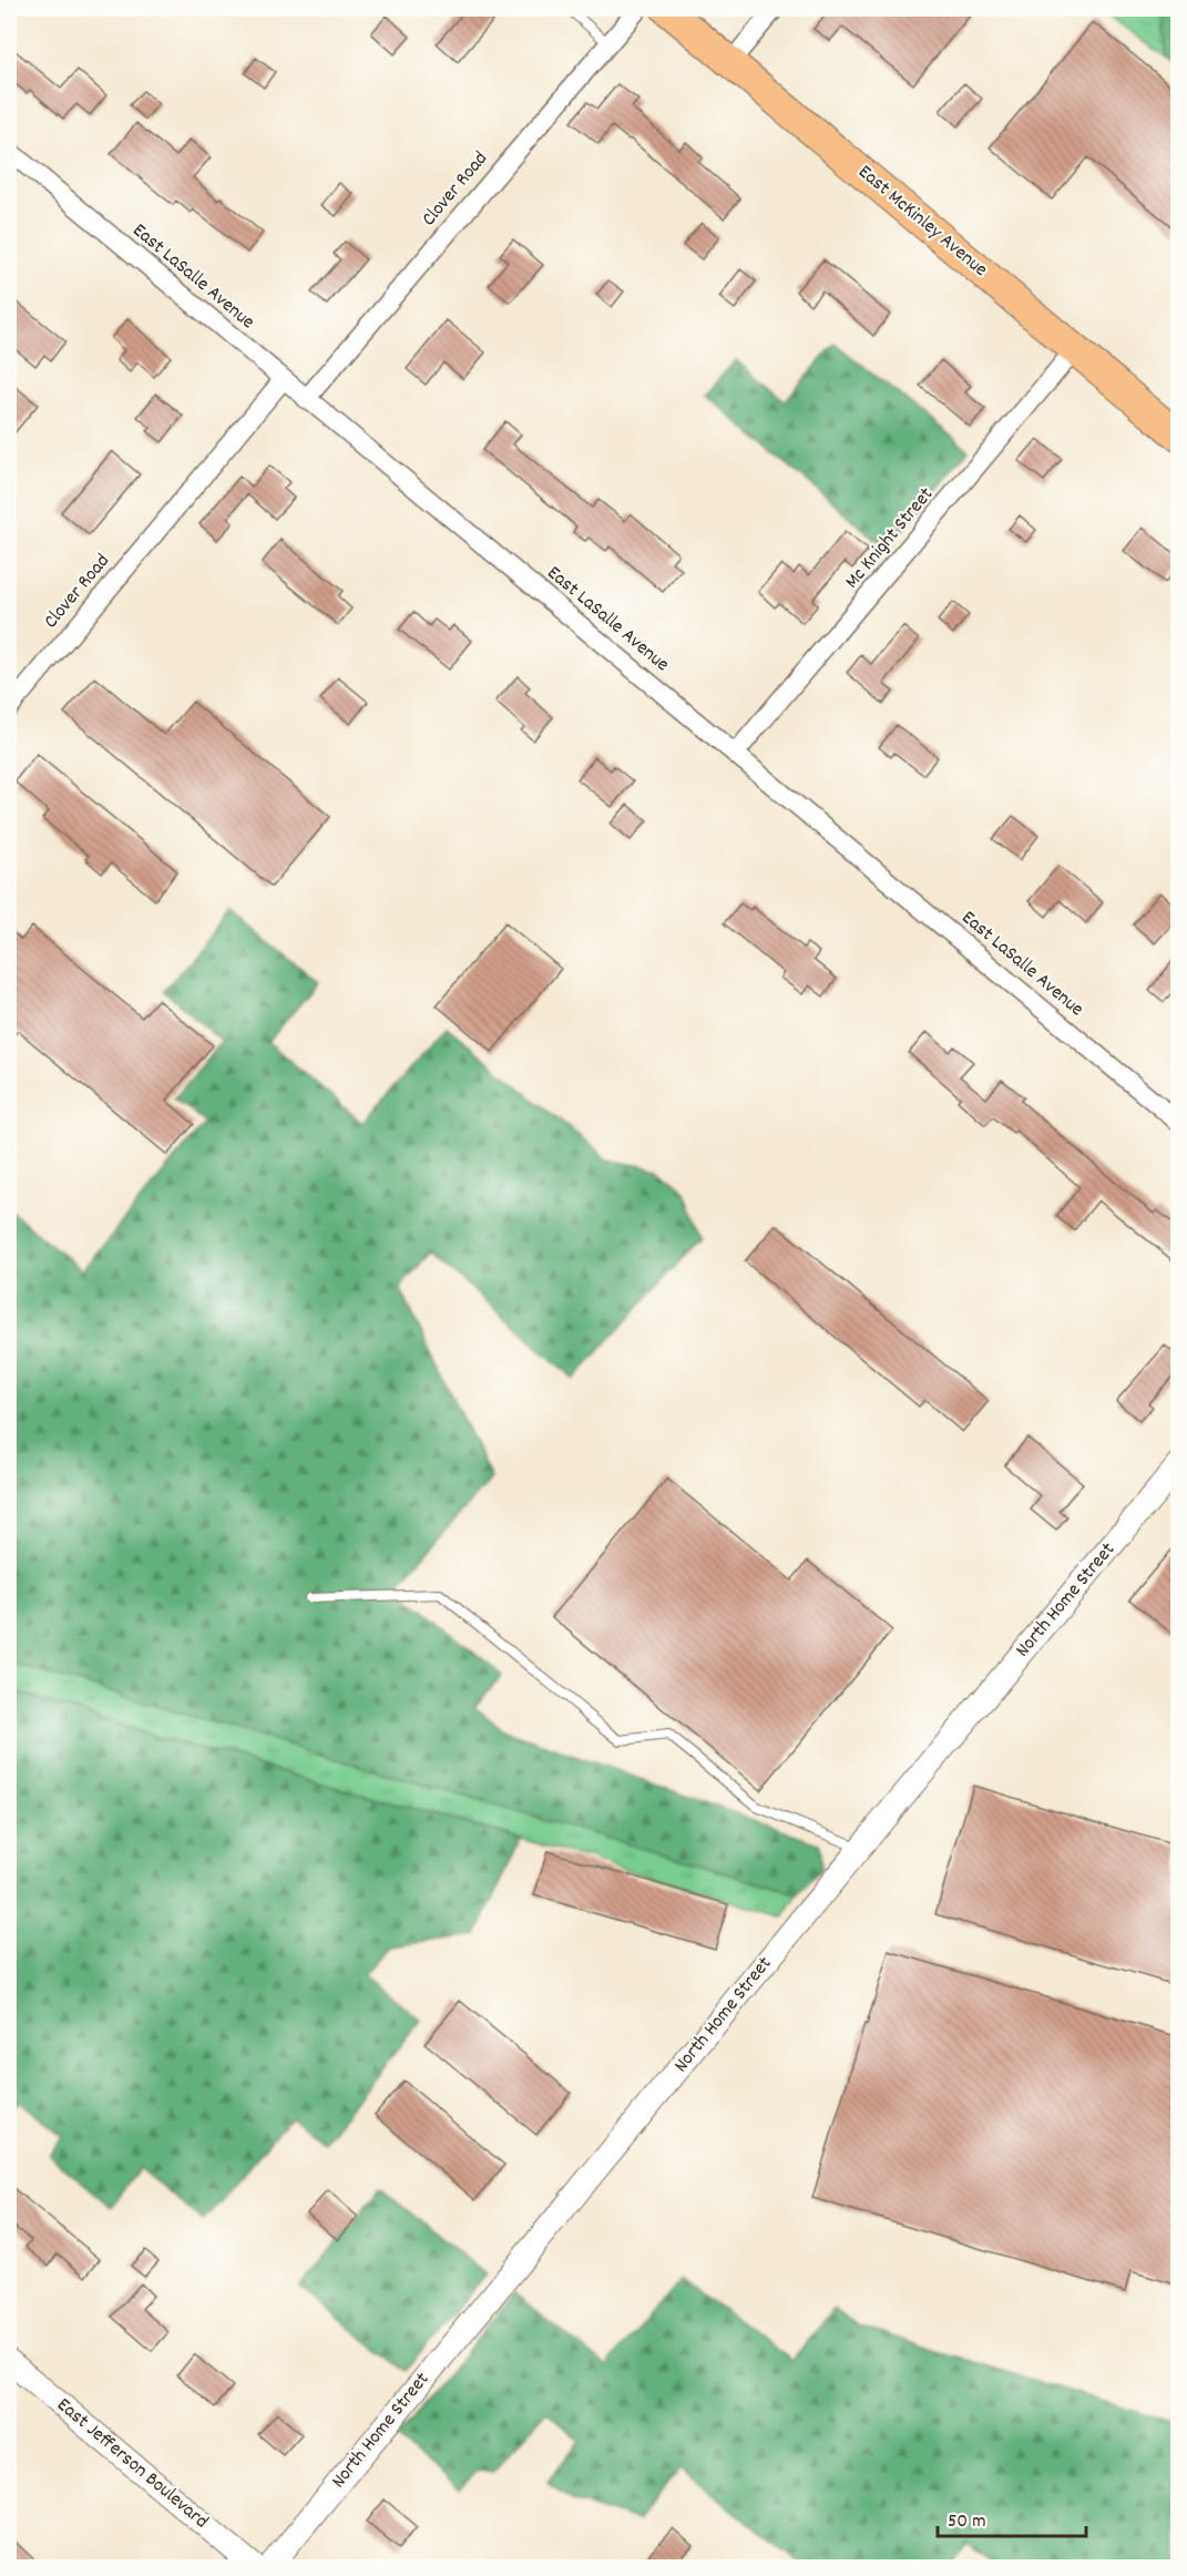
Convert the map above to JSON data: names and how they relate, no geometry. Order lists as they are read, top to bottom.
{
  "streets": {
    "main road": ["East McKinley Avenue"],
    "street": [
      "Clover Road",
      "East LaSalle Avenue",
      "Mc Knight Street",
      "North Home Street",
      "East Jefferson Boulevard"
    ]
  },
  "crossings": [
    ["Clover Road", "East LaSalle Avenue"],
    ["East McKinley Avenue", "Mc Knight Street"],
    ["East LaSalle Avenue", "Mc Knight Street"]
  ],
  "scale_bar": "50 m"
}
